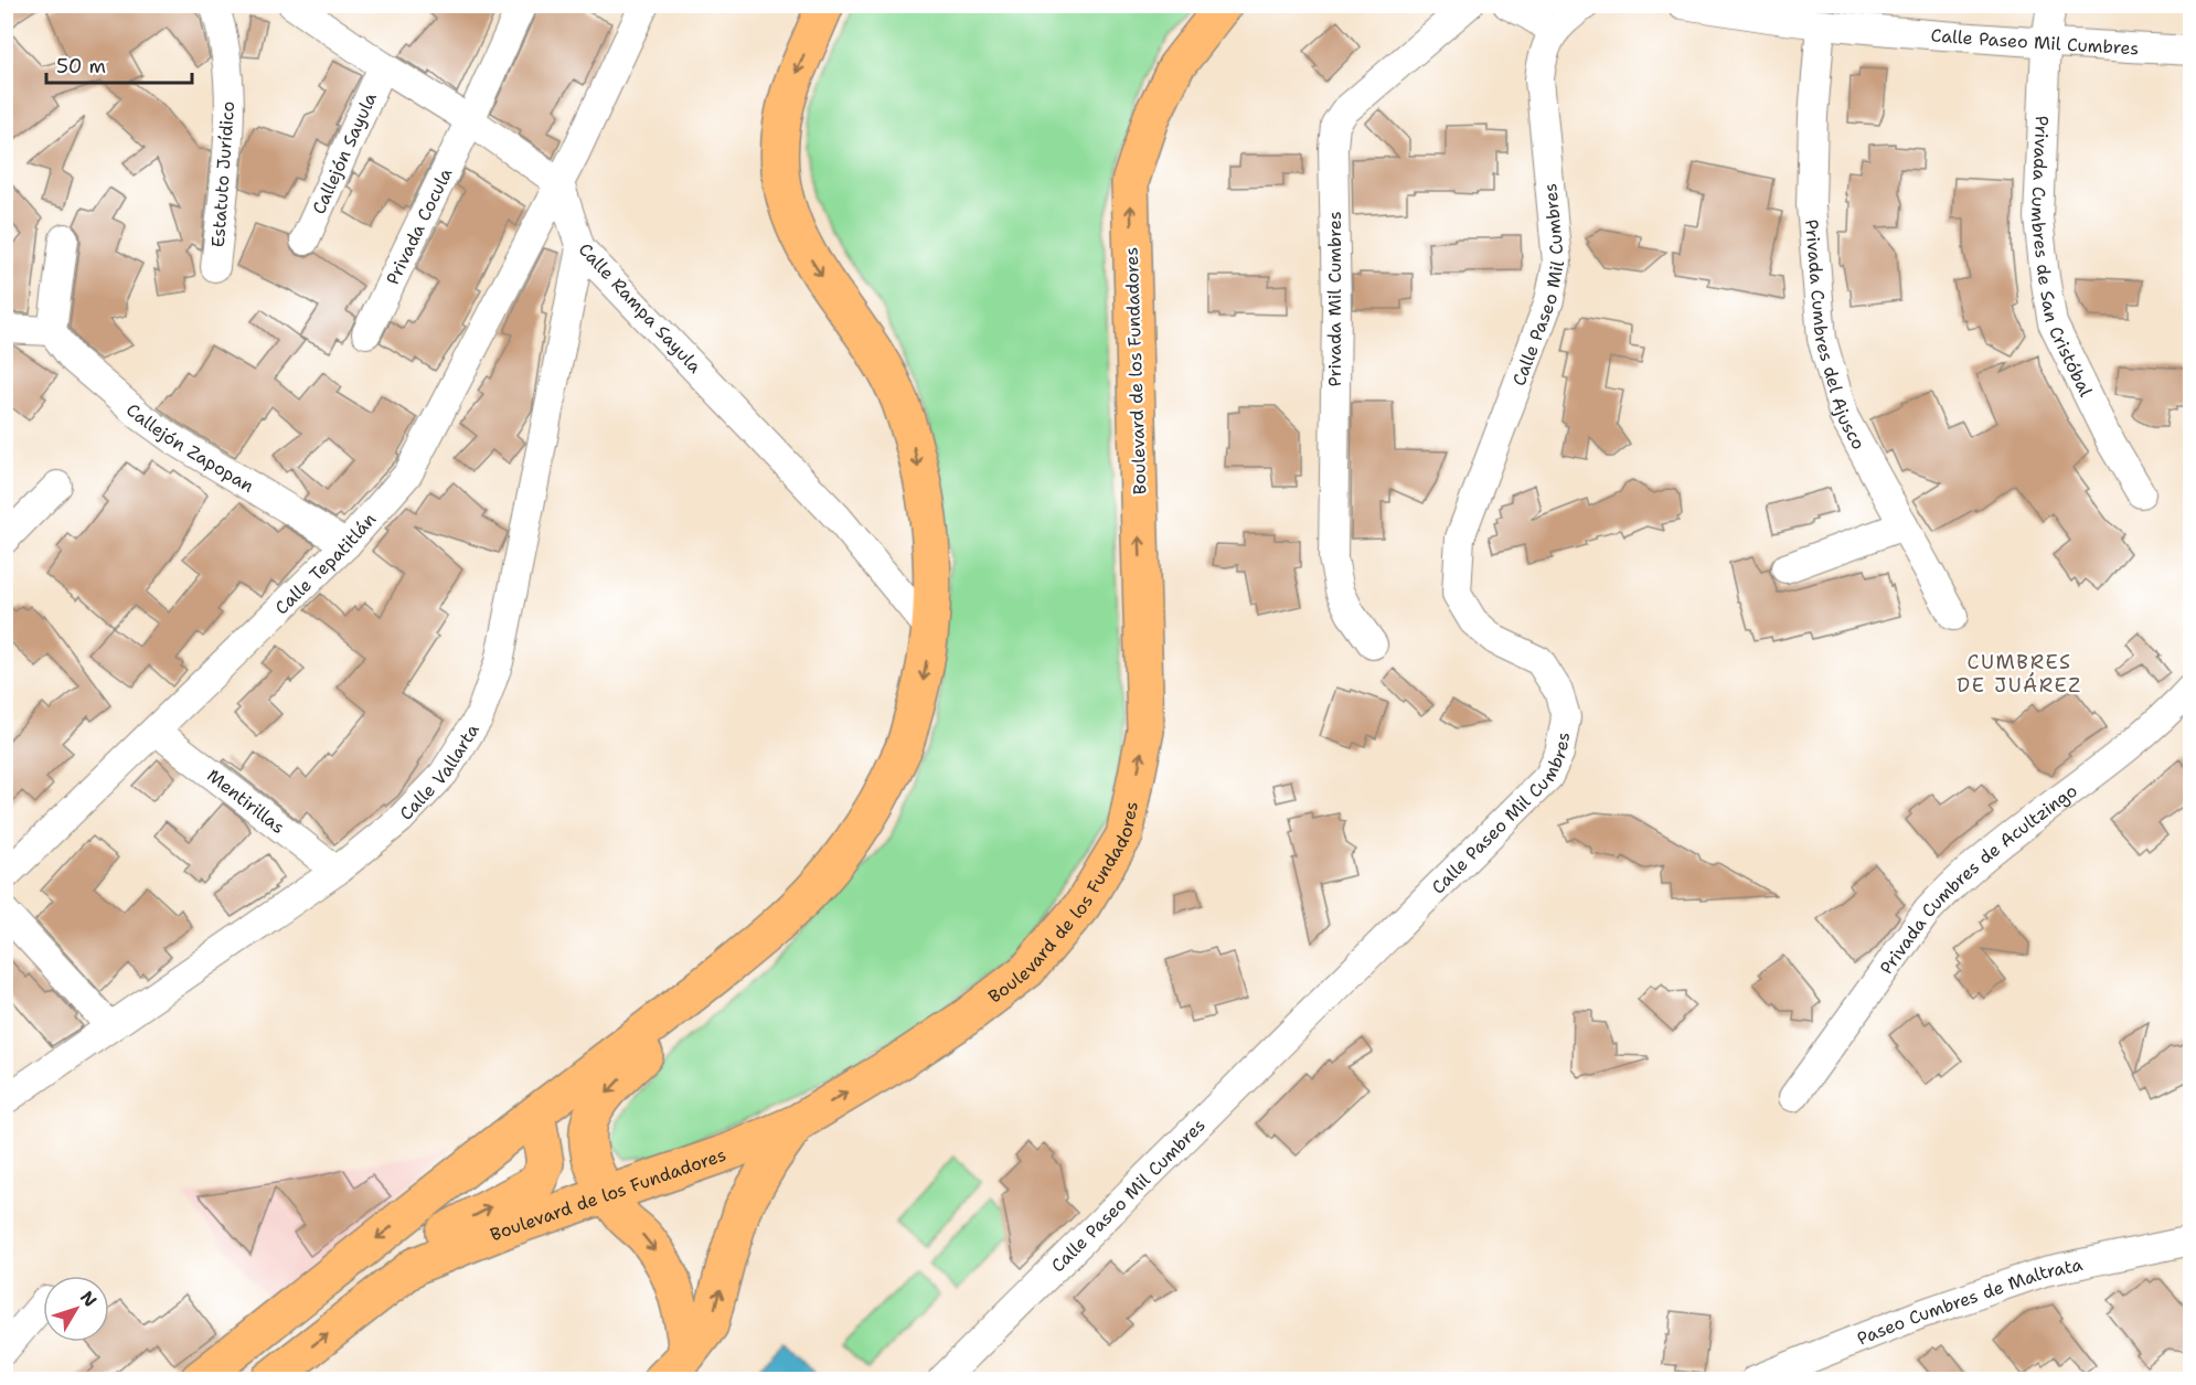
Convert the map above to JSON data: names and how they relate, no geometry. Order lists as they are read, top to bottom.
{
  "streets": {
    "main road": ["Boulevard de los Fundadores"],
    "street": [
      "Calle Paseo Mil Cumbres",
      "Callejón Sayula",
      "Estatuto Jurídico",
      "Privada Cocula",
      "Privada Cumbres de San Cristóbal",
      "Privada Mil Cumbres",
      "Calle Rampa Sayula",
      "Privada Cumbres del Ajusco",
      "Callejón Zapopan",
      "Calle Tepatitlán",
      "Calle Vallarta",
      "Mentirillas",
      "Privada Cumbres de Acultzingo",
      "Paseo Cumbres de Maltrata"
    ]
  },
  "crossings": [
    ["Calle Paseo Mil Cumbres", "Privada Cumbres de San Cristóbal"],
    ["Calle Paseo Mil Cumbres", "Privada Cumbres del Ajusco"],
    ["Calle Rampa Sayula", "Calle Tepatitlán"],
    ["Calle Rampa Sayula", "Calle Vallarta"],
    ["Callejón Zapopan", "Calle Tepatitlán"],
    ["Calle Tepatitlán", "Mentirillas"],
    ["Calle Vallarta", "Mentirillas"]
  ],
  "one_way": ["Boulevard de los Fundadores"],
  "districts": ["CUMBRES DE JUÁREZ"],
  "scale_bar": "50 m",
  "north": "top right"
}
